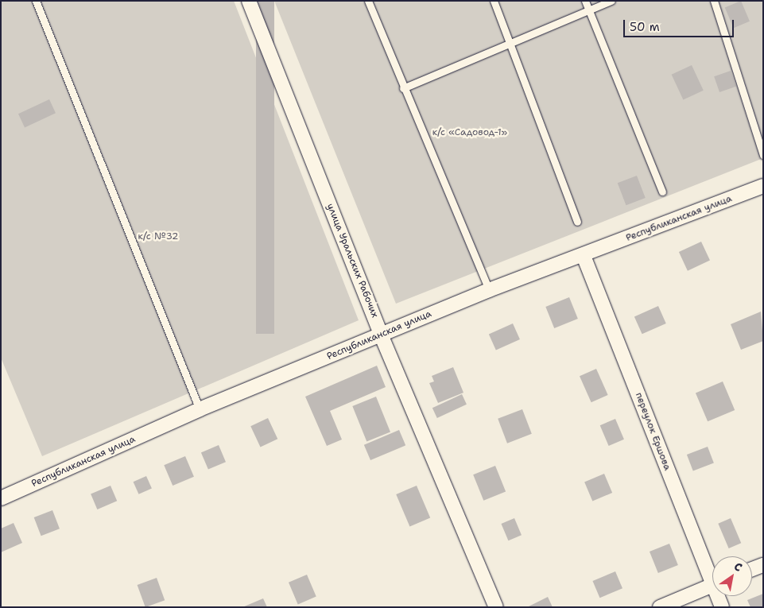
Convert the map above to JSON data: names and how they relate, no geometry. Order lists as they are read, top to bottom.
{
  "streets": {
    "street": ["Республиканская улица", "улица Уральских Рабочих", "переулок Ершова"]
  },
  "crossings": [
    ["Республиканская улица", "улица Уральских Рабочих"],
    ["Республиканская улица", "переулок Ершова"]
  ],
  "parks": ["к/с «Садовод-1»", "к/с №32"],
  "scale_bar": "50 m",
  "north": "top right"
}
